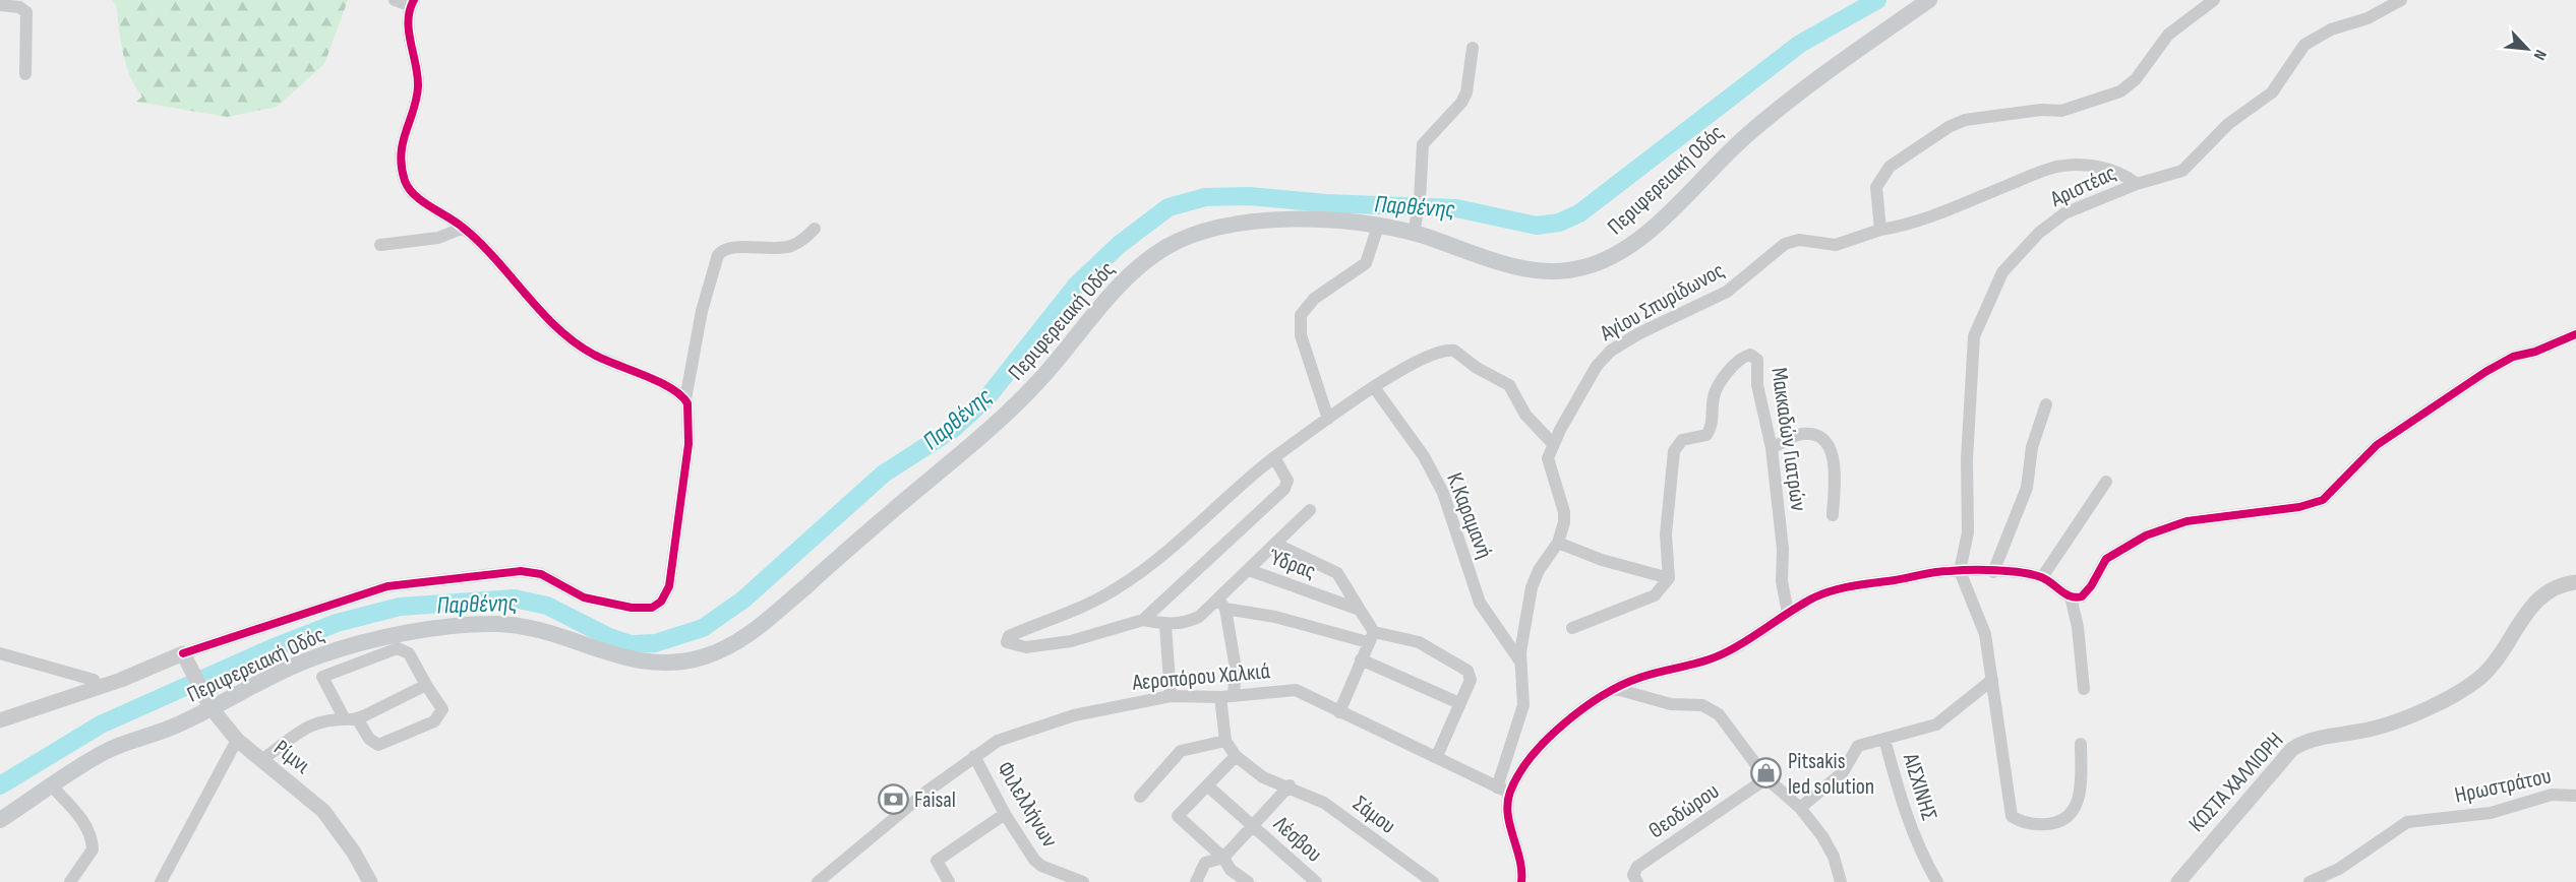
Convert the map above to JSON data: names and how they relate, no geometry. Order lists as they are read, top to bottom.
{
  "streets": {
    "main road": ["Περιφερειακή Οδός"],
    "street": [
      "Αριστέας",
      "Αγίου Σπυρίδωνος",
      "Μακκαδών Γιατρών",
      "Κ.Καραμανή",
      "Ύδρας",
      "Αεροπόρου Χαλκιά",
      "Ρίμνι",
      "ΚΩΣΤΑ ΧΑΛΛΙΟΡΗ",
      "Ηρωστράτου",
      "ΑΙΣΧΙΝΗΣ",
      "Φιλελλήνων",
      "Θεοδώρου",
      "Σάμου",
      "Λέσβου"
    ]
  },
  "crossings": [
    ["Περιφερειακή Οδός", "Ρίμνι"],
    ["Αριστέας", "Αγίου Σπυρίδωνος"],
    ["Αγίου Σπυρίδωνος", "Κ.Καραμανή"],
    ["Αγίου Σπυρίδωνος", "Αεροπόρου Χαλκιά"],
    ["Αεροπόρου Χαλκιά", "Φιλελλήνων"]
  ],
  "water": ["Παρθένης"],
  "places": {
    "shop": ["Pitsakis led solution"],
    "bank": ["Faisal"]
  },
  "north": "bottom right"
}
